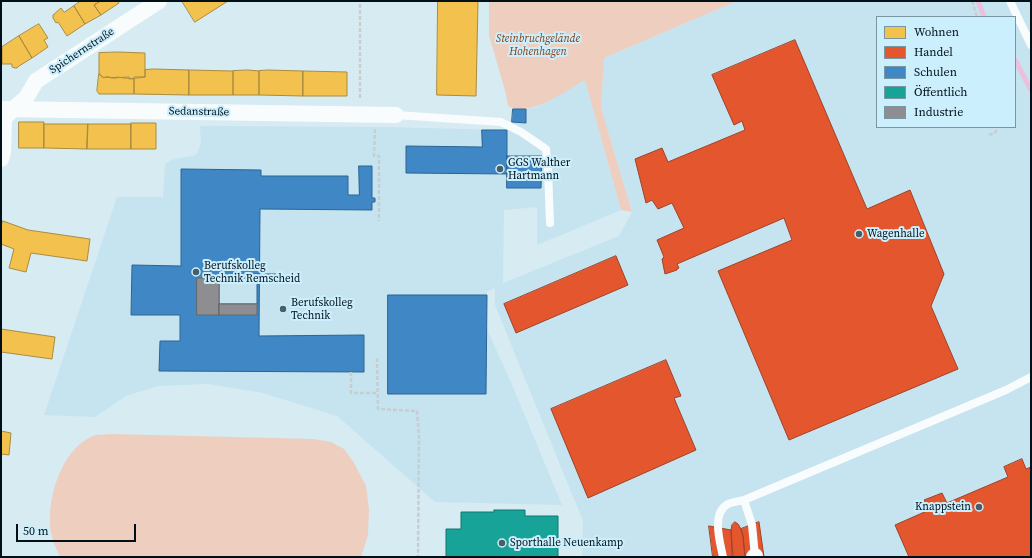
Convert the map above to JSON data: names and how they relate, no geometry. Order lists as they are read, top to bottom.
{
  "streets": {
    "street": ["Spichernstraße", "Sedanstraße"]
  },
  "crossings": [
    ["Spichernstraße", "Sedanstraße"]
  ],
  "parks": ["Steinbruchgelände Hohenhagen"],
  "places": [
    "GGS Walther Hartmann",
    "Wagenhalle",
    "Berufskolleg Technik Remscheid",
    "Berufskolleg Technik",
    "Knappstein",
    "Sporthalle Neuenkamp"
  ],
  "legend": [
    "Wohnen",
    "Handel",
    "Schulen",
    "Öffentlich",
    "Industrie"
  ],
  "scale_bar": "50 m"
}
